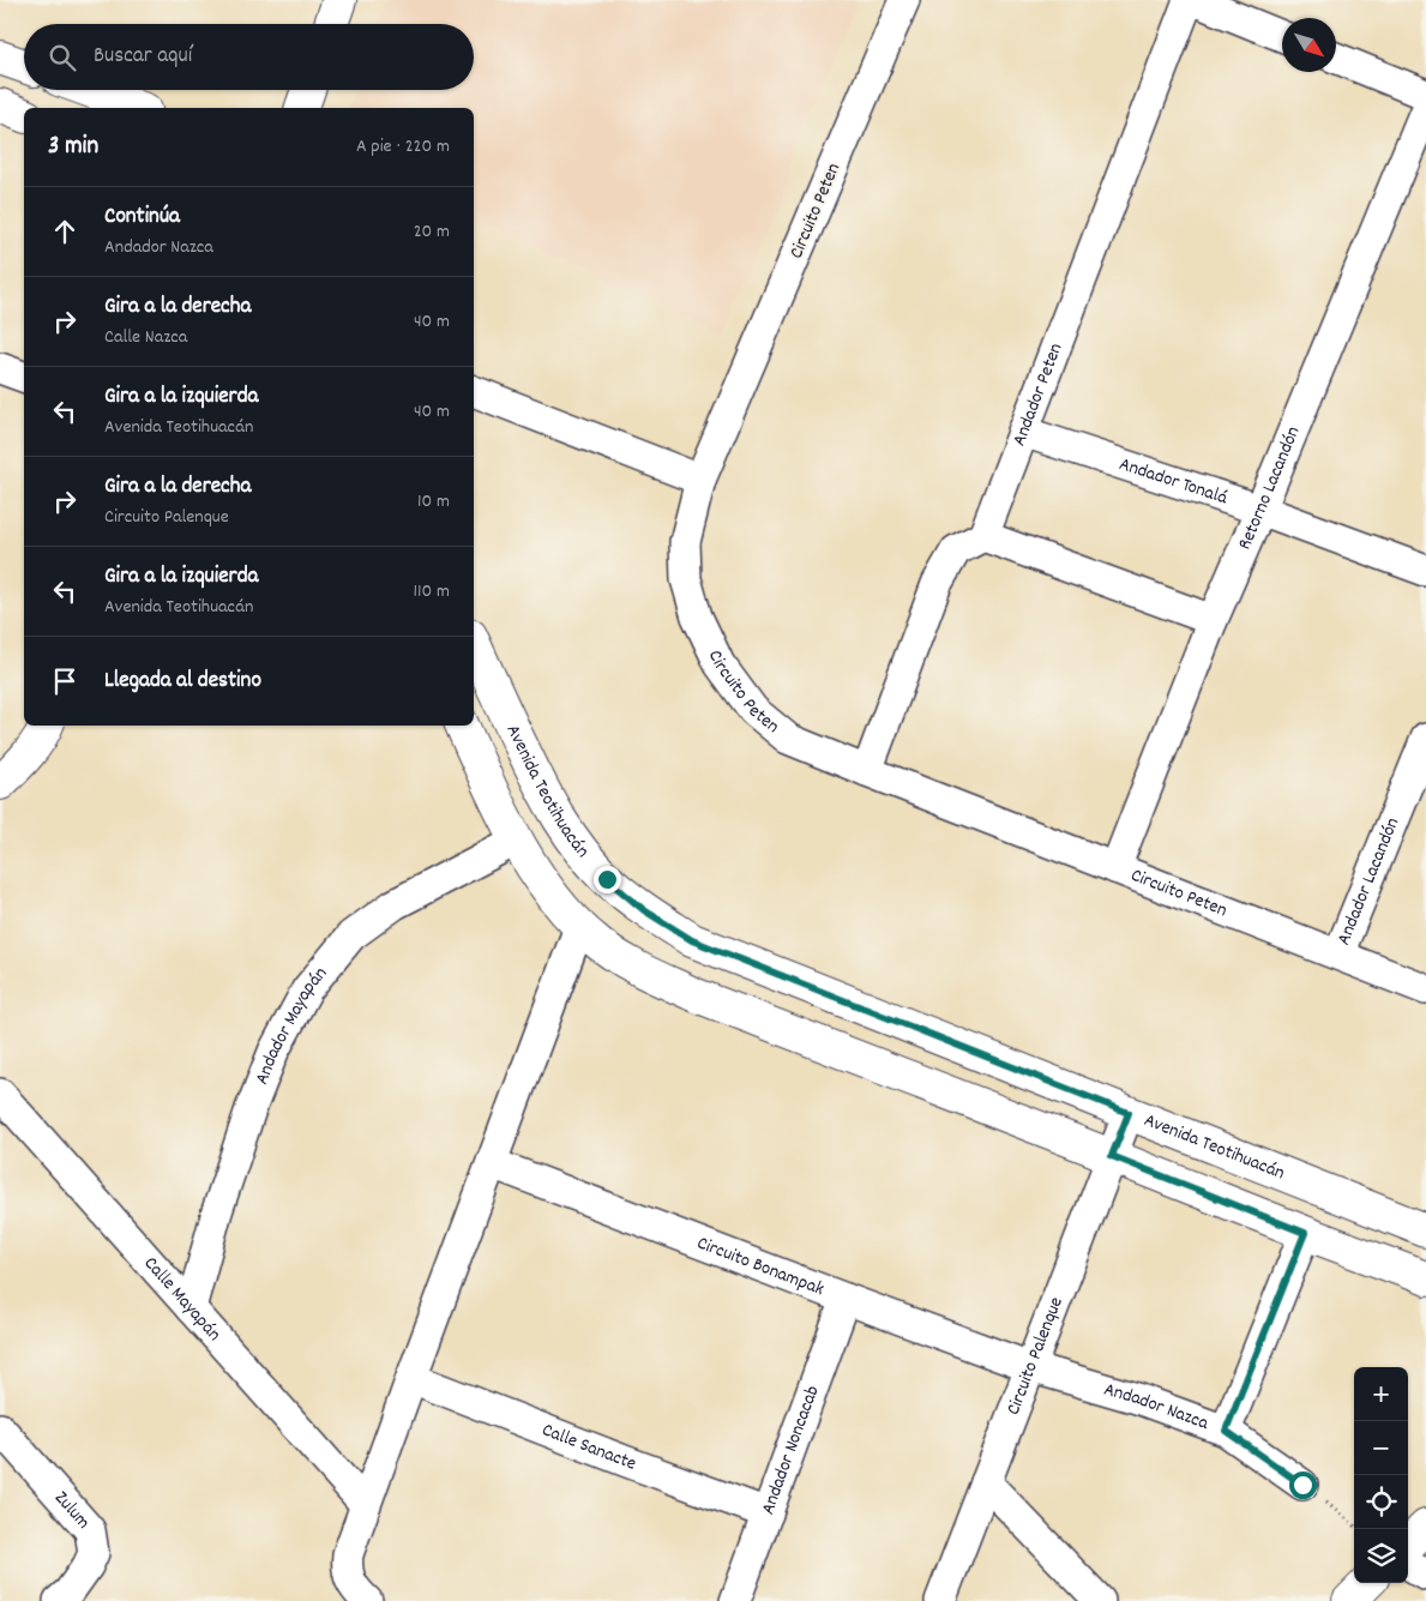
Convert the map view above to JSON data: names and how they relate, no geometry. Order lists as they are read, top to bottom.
{
  "streets": {
    "street": [
      "Circuito Peten",
      "Andador Peten",
      "Andador Tonalá",
      "Retorno Lacandón",
      "Avenida Teotihuacán",
      "Andador Lacandón",
      "Andador Mayapán",
      "Circuito Bonampak",
      "Calle Mayapán",
      "Circuito Palenque",
      "Andador Nazca",
      "Calle Sanacte",
      "Andador Noncacab",
      "Zulum"
    ]
  },
  "crossings": [
    ["Circuito Peten", "Retorno Lacandón"],
    ["Circuito Peten", "Andador Lacandón"],
    ["Andador Peten", "Andador Tonalá"],
    ["Andador Tonalá", "Retorno Lacandón"],
    ["Avenida Teotihuacán", "Circuito Palenque"],
    ["Andador Mayapán", "Calle Mayapán"],
    ["Circuito Bonampak", "Circuito Palenque"],
    ["Circuito Bonampak", "Andador Nazca"],
    ["Circuito Bonampak", "Andador Noncacab"],
    ["Circuito Palenque", "Andador Nazca"],
    ["Calle Sanacte", "Andador Noncacab"]
  ],
  "north": "bottom right",
  "page": {
    "search": "Buscar aquí",
    "heading": ["3 min", "A pie · 220 m"],
    "list": [
      ["Continúa", "Andador Nazca", "20 m"],
      ["Gira a la derecha", "Calle Nazca", "40 m"],
      ["Gira a la izquierda", "Avenida Teotihuacán", "40 m"],
      ["Gira a la derecha", "Circuito Palenque", "10 m"],
      ["Gira a la izquierda", "Avenida Teotihuacán", "110 m"],
      "Llegada al destino"
    ],
    "map_buttons": ["+", "−"]
  }
}
